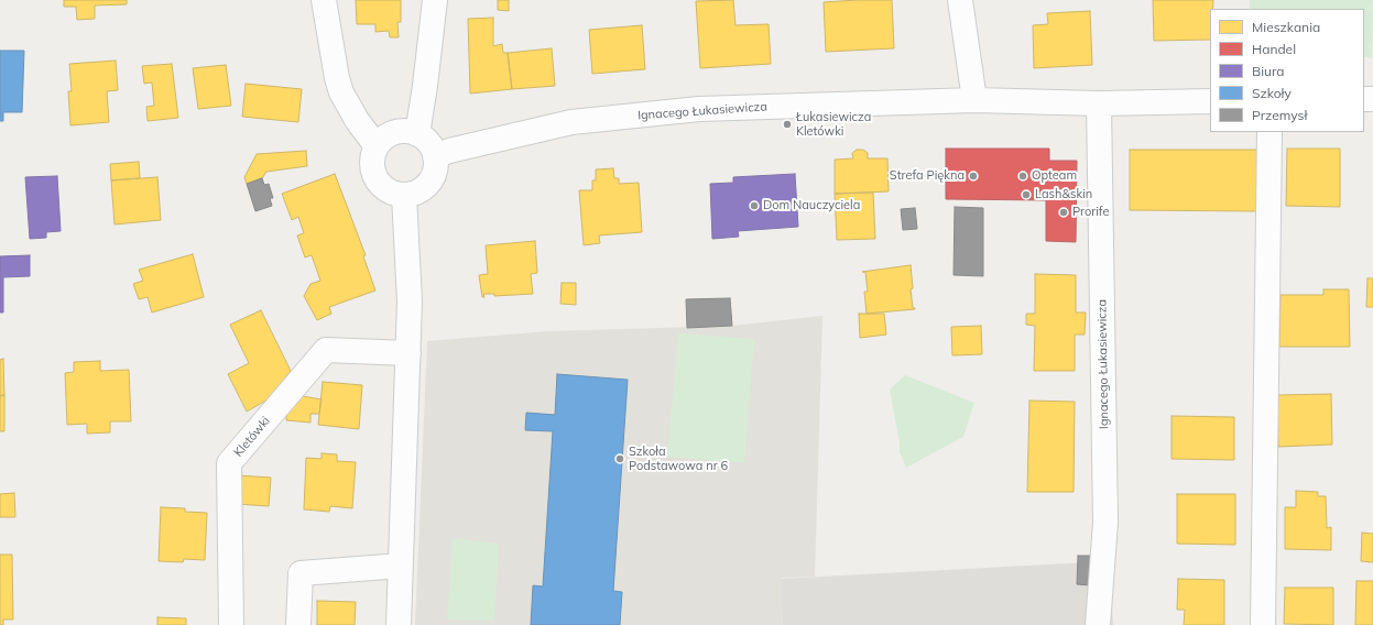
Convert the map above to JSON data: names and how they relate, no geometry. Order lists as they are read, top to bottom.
{
  "streets": {
    "street": ["Ignacego Łukasiewicza", "Kletówki"]
  },
  "places": [
    "Łukasiewicza Kletówki",
    "Strefa Piękna",
    "Opteam",
    "Lash&skin",
    "Dom Nauczyciela",
    "Prorife",
    "Szkoła Podstawowa nr 6"
  ],
  "legend": [
    "Mieszkania",
    "Handel",
    "Biura",
    "Szkoły",
    "Przemysł"
  ]
}
